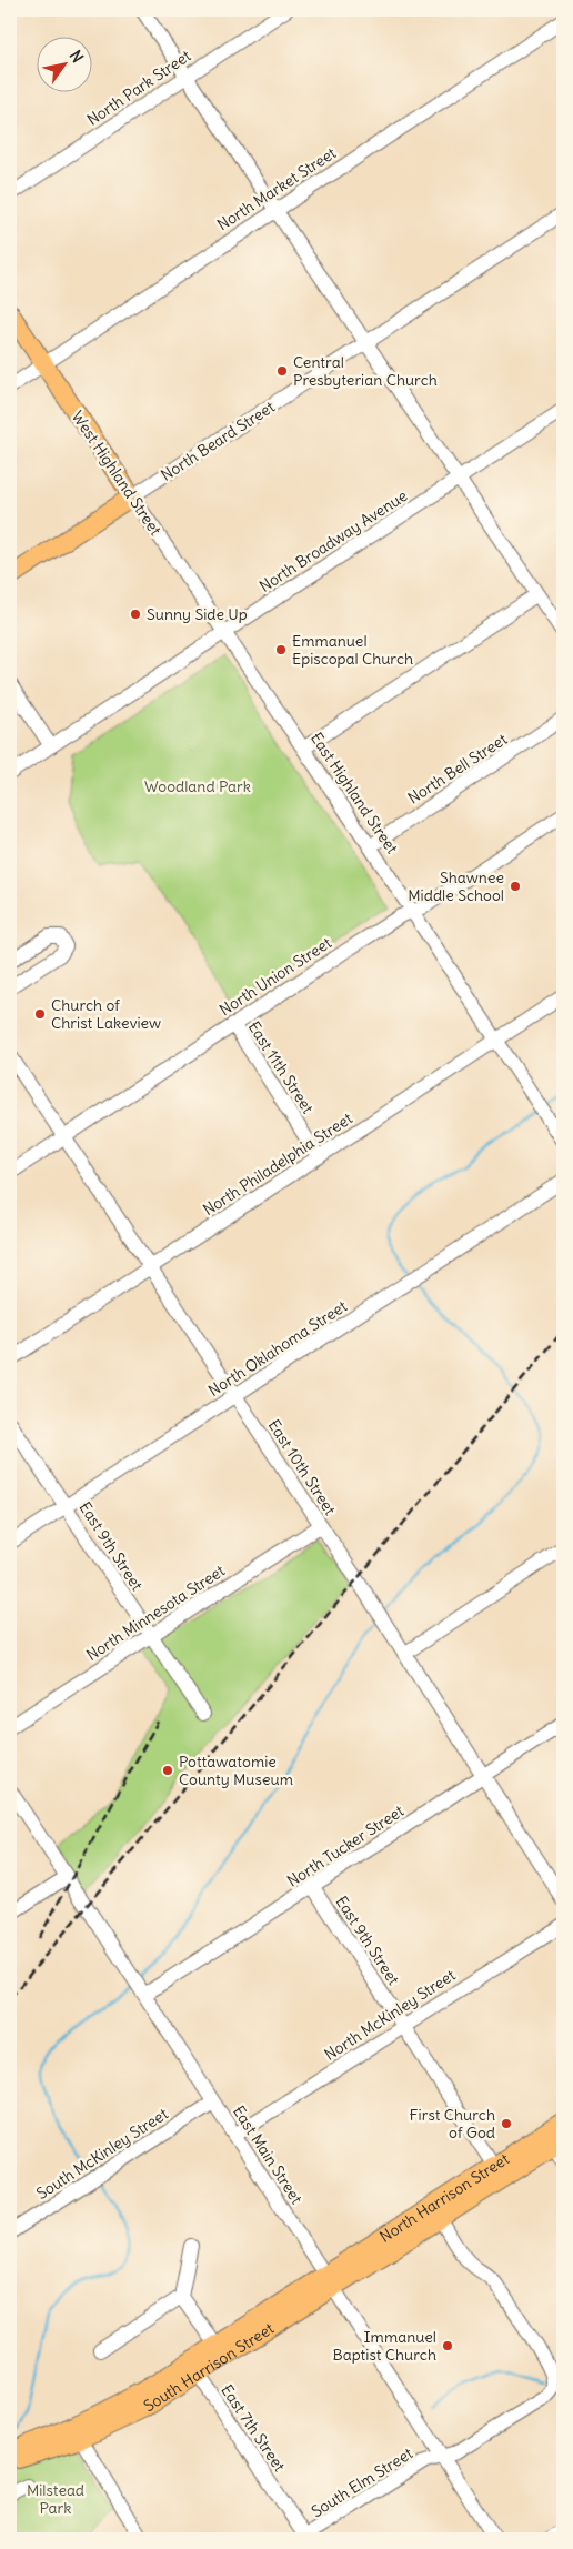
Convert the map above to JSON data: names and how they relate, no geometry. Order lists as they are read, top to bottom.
{
  "streets": {
    "main road": [
      "North Beard Street",
      "West Highland Street",
      "North Harrison Street",
      "South Harrison Street"
    ],
    "street": [
      "North Park Street",
      "North Market Street",
      "North Broadway Avenue",
      "North Bell Street",
      "East Highland Street",
      "North Union Street",
      "East 11th Street",
      "North Philadelphia Street",
      "North Oklahoma Street",
      "East 10th Street",
      "East 9th Street",
      "North Minnesota Street",
      "North Tucker Street",
      "North McKinley Street",
      "South McKinley Street",
      "East Main Street",
      "East 7th Street",
      "South Elm Street"
    ]
  },
  "crossings": [
    ["North Market Street", "West Highland Street"],
    ["North Beard Street", "West Highland Street"],
    ["West Highland Street", "North Broadway Avenue"],
    ["West Highland Street", "East Highland Street"],
    ["North Broadway Avenue", "East Highland Street"],
    ["North Bell Street", "East Highland Street"],
    ["East Highland Street", "North Union Street"],
    ["East Highland Street", "North Philadelphia Street"],
    ["North Union Street", "East 11th Street"],
    ["North Union Street", "East 10th Street"],
    ["East 11th Street", "North Philadelphia Street"],
    ["North Philadelphia Street", "East 10th Street"],
    ["North Oklahoma Street", "East 10th Street"],
    ["North Oklahoma Street", "East 9th Street"],
    ["East 10th Street", "North Minnesota Street"],
    ["East 10th Street", "North Tucker Street"],
    ["East 9th Street", "North Minnesota Street"],
    ["East 9th Street", "North Tucker Street"],
    ["East 9th Street", "North McKinley Street"],
    ["East 9th Street", "North Harrison Street"],
    ["North Tucker Street", "East Main Street"],
    ["North McKinley Street", "East Main Street"],
    ["South McKinley Street", "East Main Street"],
    ["East Main Street", "North Harrison Street"],
    ["East Main Street", "South Harrison Street"],
    ["East Main Street", "South Elm Street"],
    ["North Harrison Street", "South Harrison Street"],
    ["North Harrison Street", "South Elm Street"],
    ["South Harrison Street", "East 7th Street"],
    ["East 7th Street", "South Elm Street"]
  ],
  "parks": ["Woodland Park", "Milstead Park"],
  "places": [
    "Central Presbyterian Church",
    "Sunny Side Up",
    "Emmanuel Episcopal Church",
    "Shawnee Middle School",
    "Church of Christ Lakeview",
    "Pottawatomie County Museum",
    "First Church of God",
    "Immanuel Baptist Church"
  ],
  "north": "top right"
}
